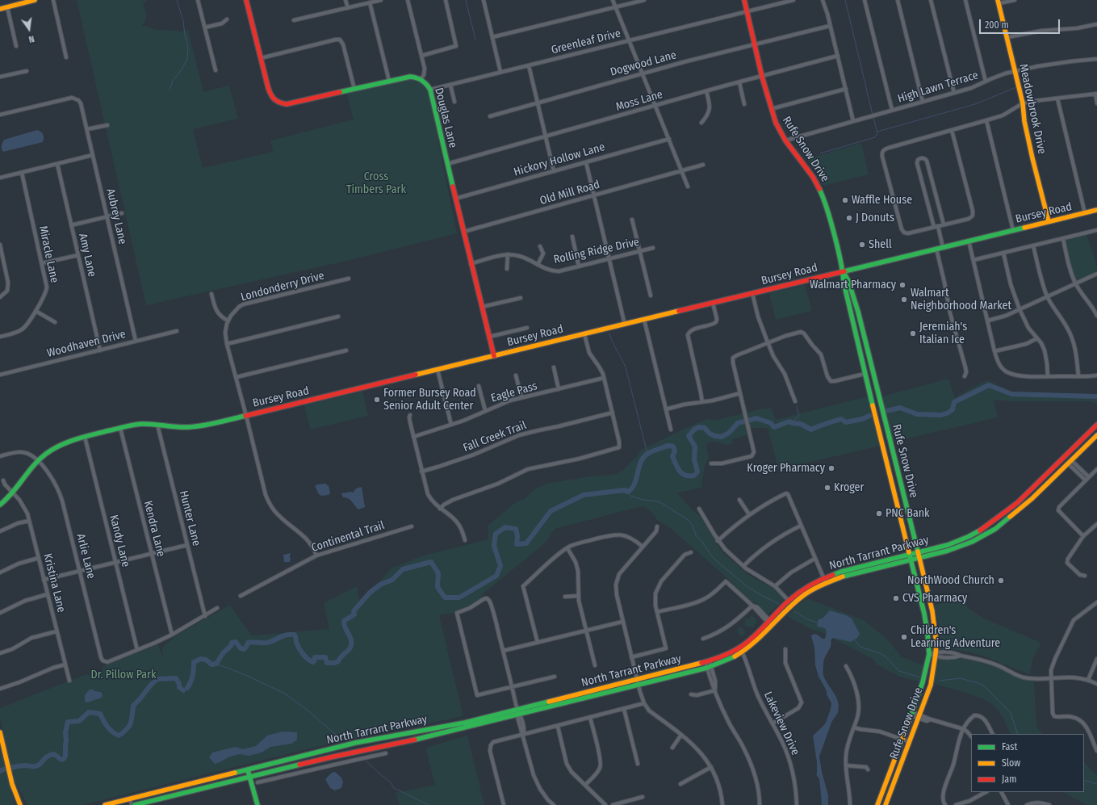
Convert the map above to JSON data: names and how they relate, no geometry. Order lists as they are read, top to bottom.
{
  "streets": {
    "main road": [
      "Meadowbrook Drive",
      "Douglas Lane",
      "Rufe Snow Drive",
      "Bursey Road",
      "North Tarrant Parkway"
    ],
    "street": [
      "Greenleaf Drive",
      "Dogwood Lane",
      "High Lawn Terrace",
      "Moss Lane",
      "Hickory Hollow Lane",
      "Old Mill Road",
      "Aubrey Lane",
      "Rolling Ridge Drive",
      "Miracle Lane",
      "Amy Lane",
      "Londonderry Drive",
      "Woodhaven Drive",
      "Eagle Pass",
      "Fall Creek Trail",
      "Hunter Lane",
      "Kendra Lane",
      "Continental Trail",
      "Kandy Lane",
      "Arlie Lane",
      "Kristina Lane",
      "Lakeview Drive"
    ]
  },
  "crossings": [
    ["Greenleaf Drive", "Douglas Lane"],
    ["Greenleaf Drive", "Rufe Snow Drive"],
    ["Dogwood Lane", "Rufe Snow Drive"],
    ["High Lawn Terrace", "Meadowbrook Drive"],
    ["High Lawn Terrace", "Rufe Snow Drive"],
    ["Moss Lane", "Douglas Lane"],
    ["Moss Lane", "Rufe Snow Drive"],
    ["Meadowbrook Drive", "Bursey Road"],
    ["Douglas Lane", "Hickory Hollow Lane"],
    ["Douglas Lane", "Old Mill Road"],
    ["Douglas Lane", "Bursey Road"],
    ["Douglas Lane", "Rolling Ridge Drive"],
    ["Rufe Snow Drive", "Bursey Road"],
    ["Rufe Snow Drive", "North Tarrant Parkway"],
    ["Bursey Road", "Hunter Lane"],
    ["Bursey Road", "Kendra Lane"],
    ["Bursey Road", "Kandy Lane"],
    ["Bursey Road", "Arlie Lane"],
    ["Bursey Road", "Kristina Lane"],
    ["Aubrey Lane", "Woodhaven Drive"],
    ["Amy Lane", "Woodhaven Drive"],
    ["Kandy Lane", "Arlie Lane"],
    ["North Tarrant Parkway", "Lakeview Drive"]
  ],
  "parks": ["Cross Timbers Park", "Dr. Pillow Park"],
  "places": [
    "Waffle House",
    "J Donuts",
    "Shell",
    "Walmart Pharmacy",
    "Walmart Neighborhood Market",
    "Jeremiah's Italian Ice",
    "Former Bursey Road Senior Adult Center",
    "Kroger Pharmacy",
    "Kroger",
    "PNC Bank",
    "NorthWood Church",
    "CVS Pharmacy",
    "Children's Learning Adventure"
  ],
  "legend": ["Fast", "Slow", "Jam"],
  "scale_bar": "200 m",
  "north": "bottom"
}
